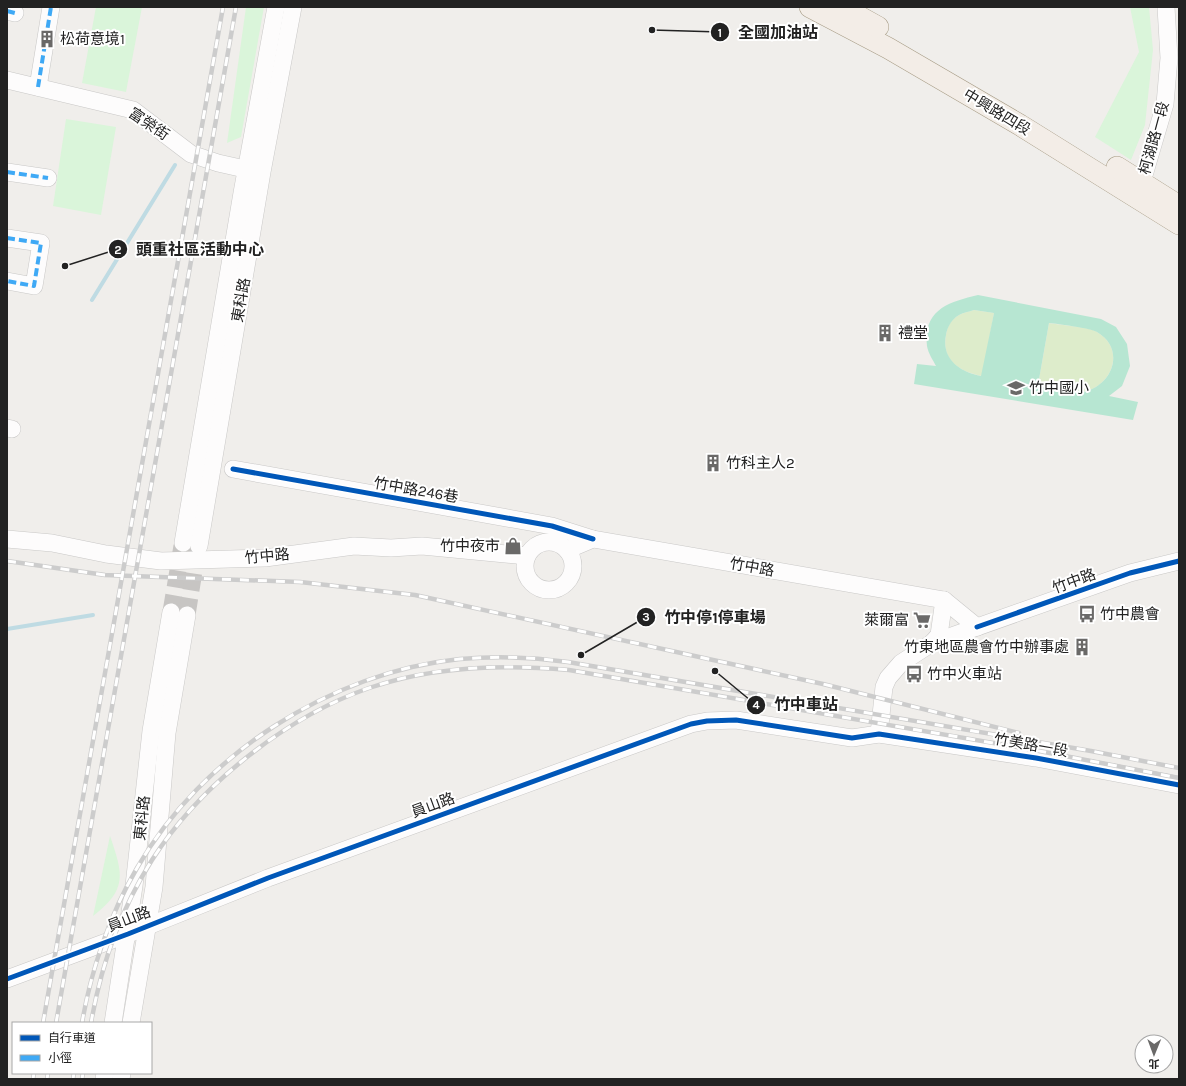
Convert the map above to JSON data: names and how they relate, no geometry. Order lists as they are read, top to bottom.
{
  "streets": {
    "main road": ["中興路四段"],
    "street": [
      "富榮街",
      "柯湖路一段",
      "東科路",
      "竹中路246巷",
      "竹中路",
      "竹美路一段",
      "員山路"
    ]
  },
  "crossings": [
    ["中興路四段", "柯湖路一段"],
    ["富榮街", "東科路"],
    ["東科路", "員山路"],
    ["竹中路246巷", "竹中路"],
    ["竹中路", "竹美路一段"],
    ["竹中路", "員山路"],
    ["竹美路一段", "員山路"]
  ],
  "places": {
    "other": [
      "全國加油站",
      "頭重社區活動中心",
      "竹中停1停車場",
      "竹中車站"
    ],
    "building": [
      "松荷意境1",
      "禮堂",
      "竹科主人2",
      "竹東地區農會竹中辦事處"
    ],
    "school or university": ["竹中國小"],
    "shop": ["竹中夜市"],
    "bus stop": ["竹中農會", "竹中火車站"],
    "supermarket": ["萊爾富"]
  },
  "legend": ["自行車道", "小徑"],
  "north": "bottom"
}
